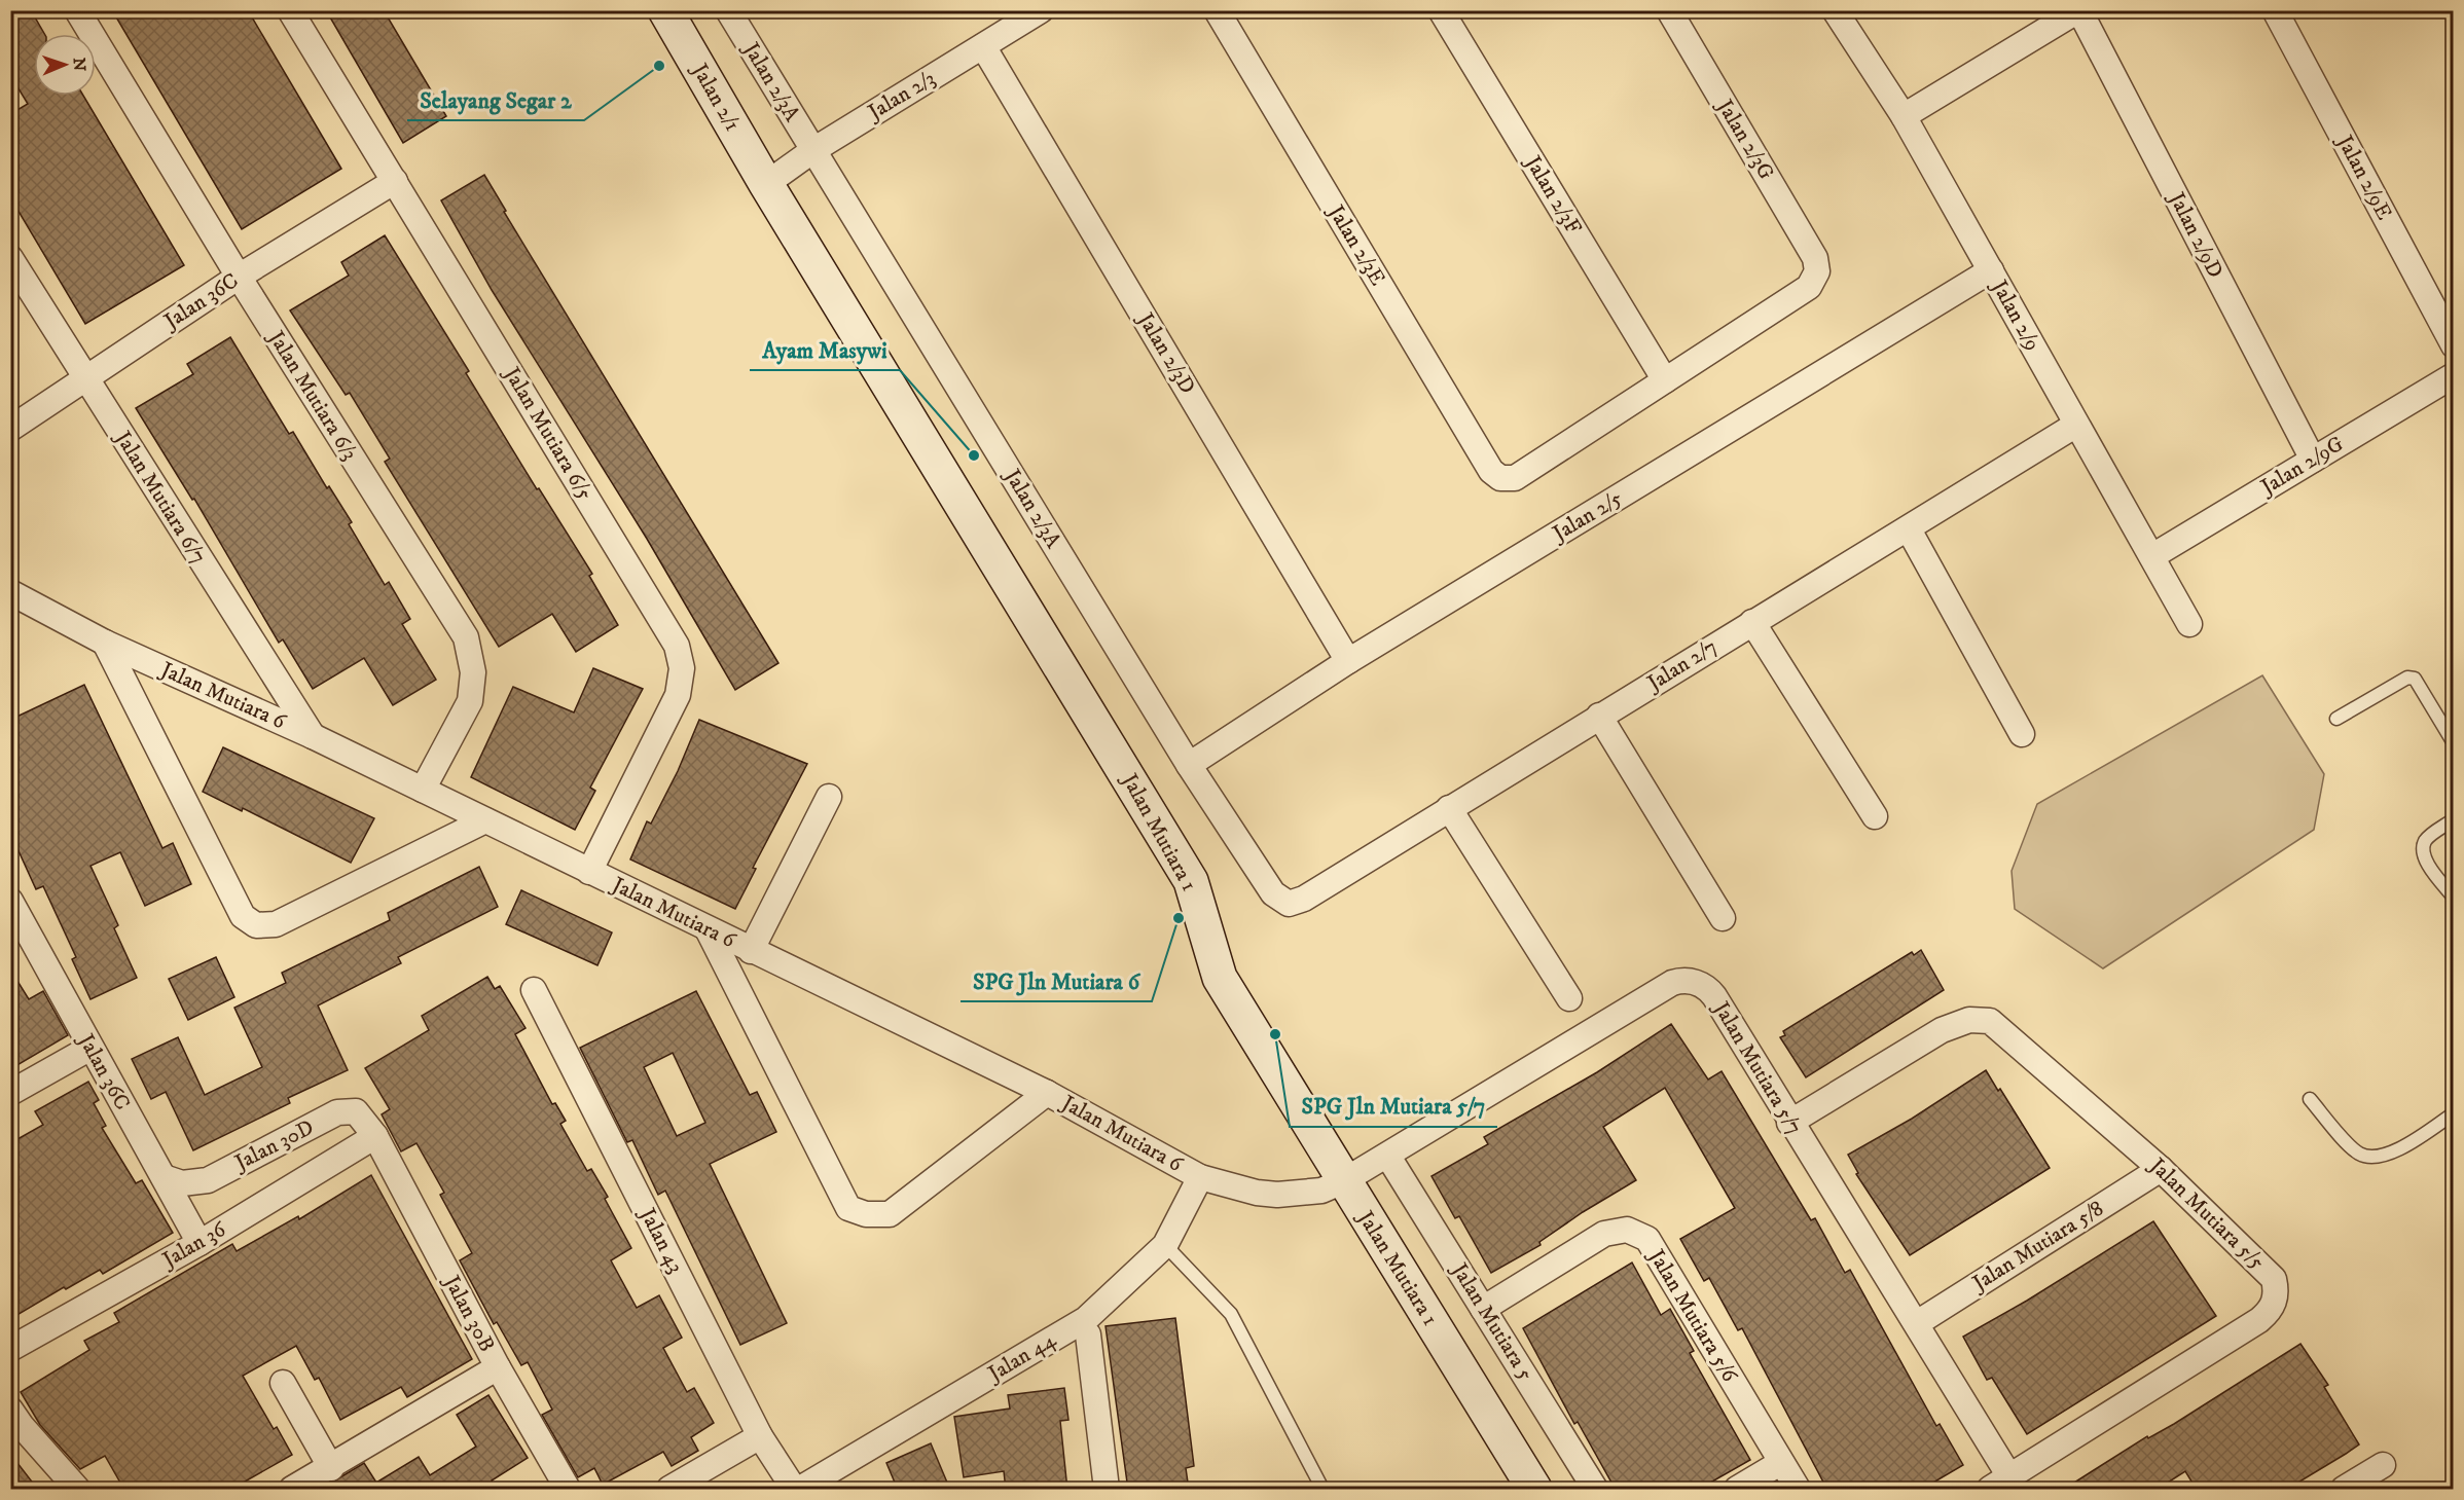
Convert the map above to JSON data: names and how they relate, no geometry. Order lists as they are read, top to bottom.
{
  "streets": {
    "street": [
      "Jalan 2/3A",
      "Jalan 2/3",
      "Jalan 2/1",
      "Jalan 2/3G",
      "Jalan 2/9E",
      "Jalan 2/3F",
      "Jalan 2/9D",
      "Jalan 2/3E",
      "Jalan 36C",
      "Jalan 2/9",
      "Jalan 2/3D",
      "Jalan Mutiara 6/3",
      "Jalan Mutiara 6/5",
      "Jalan 2/9G",
      "Jalan Mutiara 6/7",
      "Jalan 2/5",
      "Jalan 2/7",
      "Jalan Mutiara 6",
      "Jalan Mutiara 1",
      "Jalan Mutiara 5/7",
      "Jalan 30D",
      "Jalan Mutiara 5/5",
      "Jalan 43",
      "Jalan 36",
      "Jalan Mutiara 5/8",
      "Jalan 30B",
      "Jalan Mutiara 5/6",
      "Jalan Mutiara 5",
      "Jalan 44"
    ]
  },
  "crossings": [
    ["Jalan 2/3A", "Jalan 2/3"],
    ["Jalan 2/3A", "Jalan 2/5"],
    ["Jalan 2/3A", "Jalan 2/7"],
    ["Jalan 2/3", "Jalan 2/1"],
    ["Jalan 2/3", "Jalan 2/3D"],
    ["Jalan 2/3", "Jalan Mutiara 1"],
    ["Jalan 2/1", "Jalan Mutiara 1"],
    ["Jalan 2/3G", "Jalan 2/3F"],
    ["Jalan 2/3G", "Jalan 2/3E"],
    ["Jalan 2/3F", "Jalan 2/3E"],
    ["Jalan 2/9D", "Jalan 2/9G"],
    ["Jalan 36C", "Jalan Mutiara 6/3"],
    ["Jalan 36C", "Jalan Mutiara 6/5"],
    ["Jalan 36C", "Jalan Mutiara 6/7"],
    ["Jalan 36C", "Jalan 30D"],
    ["Jalan 36C", "Jalan 36"],
    ["Jalan 2/9", "Jalan 2/9G"],
    ["Jalan 2/9", "Jalan 2/5"],
    ["Jalan 2/9", "Jalan 2/7"],
    ["Jalan 2/3D", "Jalan 2/5"],
    ["Jalan Mutiara 6/3", "Jalan Mutiara 6"],
    ["Jalan Mutiara 6/5", "Jalan Mutiara 6"],
    ["Jalan Mutiara 6/7", "Jalan Mutiara 6"],
    ["Jalan Mutiara 6", "Jalan Mutiara 1"],
    ["Jalan Mutiara 6", "Jalan Mutiara 5/7"],
    ["Jalan Mutiara 6", "Jalan 44"],
    ["Jalan Mutiara 1", "Jalan Mutiara 5/7"],
    ["Jalan Mutiara 5/7", "Jalan Mutiara 5/5"],
    ["Jalan Mutiara 5/7", "Jalan Mutiara 5/8"],
    ["Jalan Mutiara 5/7", "Jalan Mutiara 5"],
    ["Jalan 30D", "Jalan 36"],
    ["Jalan 30D", "Jalan 30B"],
    ["Jalan Mutiara 5/5", "Jalan Mutiara 5/8"],
    ["Jalan 36", "Jalan 30B"],
    ["Jalan Mutiara 5/6", "Jalan Mutiara 5"]
  ],
  "places": [
    "Selayang Segar 2",
    "Ayam Masywi",
    "SPG Jln Mutiara 6",
    "SPG Jln Mutiara 5/7"
  ],
  "north": "right"
}
